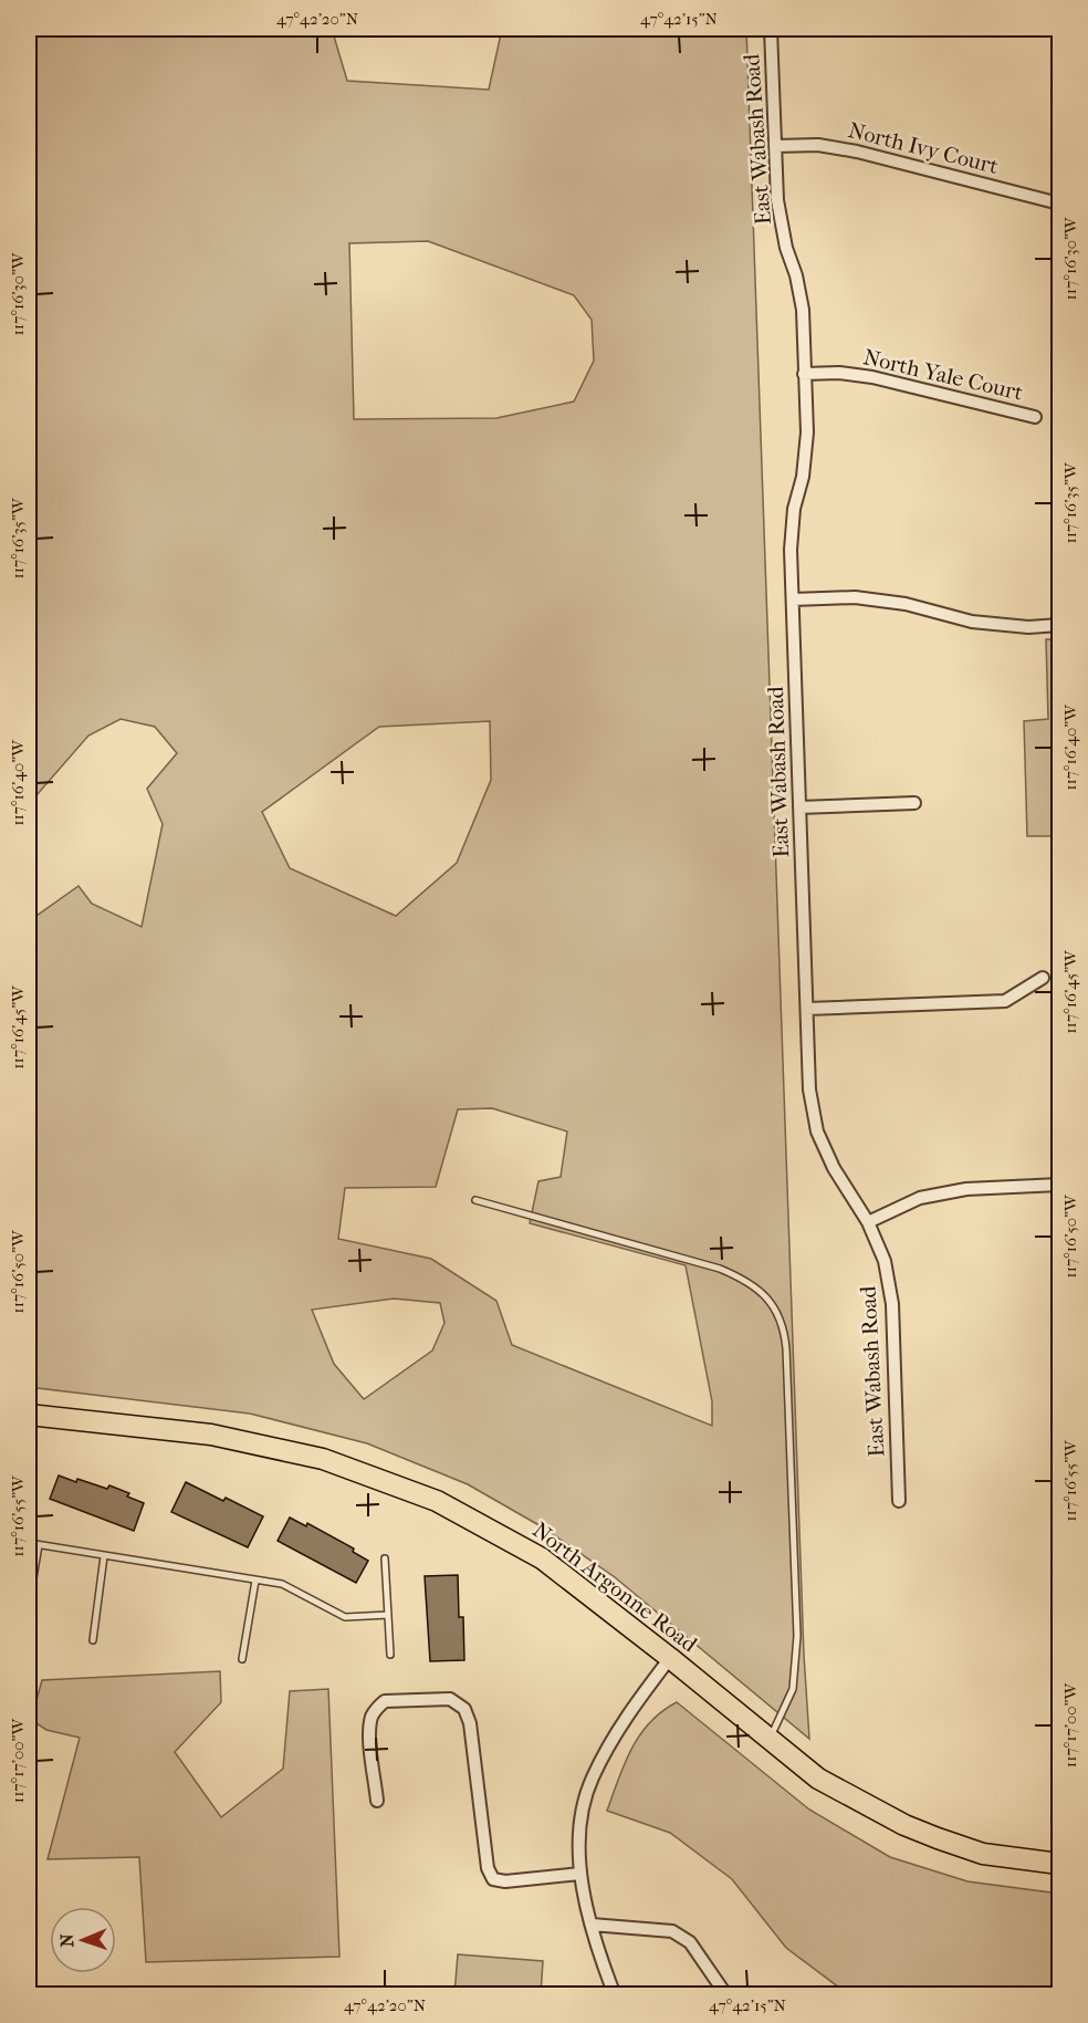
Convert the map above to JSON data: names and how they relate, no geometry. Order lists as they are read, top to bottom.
{
  "streets": {
    "main road": ["North Argonne Road"],
    "street": ["East Wabash Road", "North Ivy Court", "North Yale Court"]
  },
  "crossings": [
    ["East Wabash Road", "North Ivy Court"],
    ["East Wabash Road", "North Yale Court"]
  ],
  "north": "left",
  "coordinates": [
    "47°42'20\"N",
    "47°42'15\"N",
    "117°16'30\"W",
    "117°16'35\"W",
    "117°16'40\"W",
    "117°16'45\"W",
    "117°16'50\"W",
    "117°16'55\"W",
    "117°17'00\"W"
  ]
}
